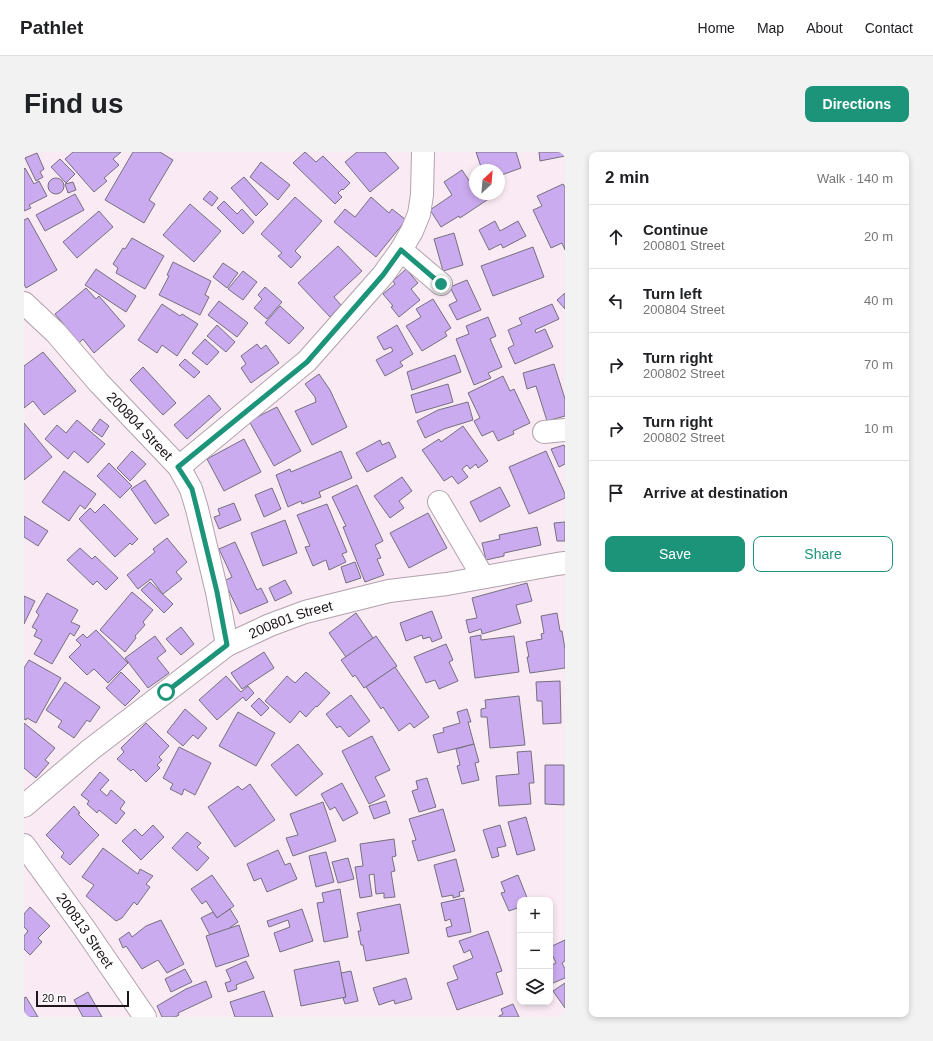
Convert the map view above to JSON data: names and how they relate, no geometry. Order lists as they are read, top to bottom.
{
  "streets": {
    "street": ["200804 Street", "200801 Street", "200813 Street"]
  },
  "crossings": [
    ["200804 Street", "200801 Street"]
  ],
  "scale_bar": "20 m",
  "north": "top right",
  "page": {
    "header": "Pathlet",
    "nav": [
      "Home",
      "Map",
      "About",
      "Contact"
    ],
    "buttons": [
      "Directions",
      ["Save", "Share"]
    ],
    "title": "Find us",
    "heading": ["2 min", "Walk · 140 m"],
    "list": [
      ["Continue", "200801 Street", "20 m"],
      ["Turn left", "200804 Street", "40 m"],
      ["Turn right", "200802 Street", "70 m"],
      ["Turn right", "200802 Street", "10 m"],
      "Arrive at destination"
    ],
    "map_buttons": ["+", "−"],
    "scale": "20 m"
  }
}
